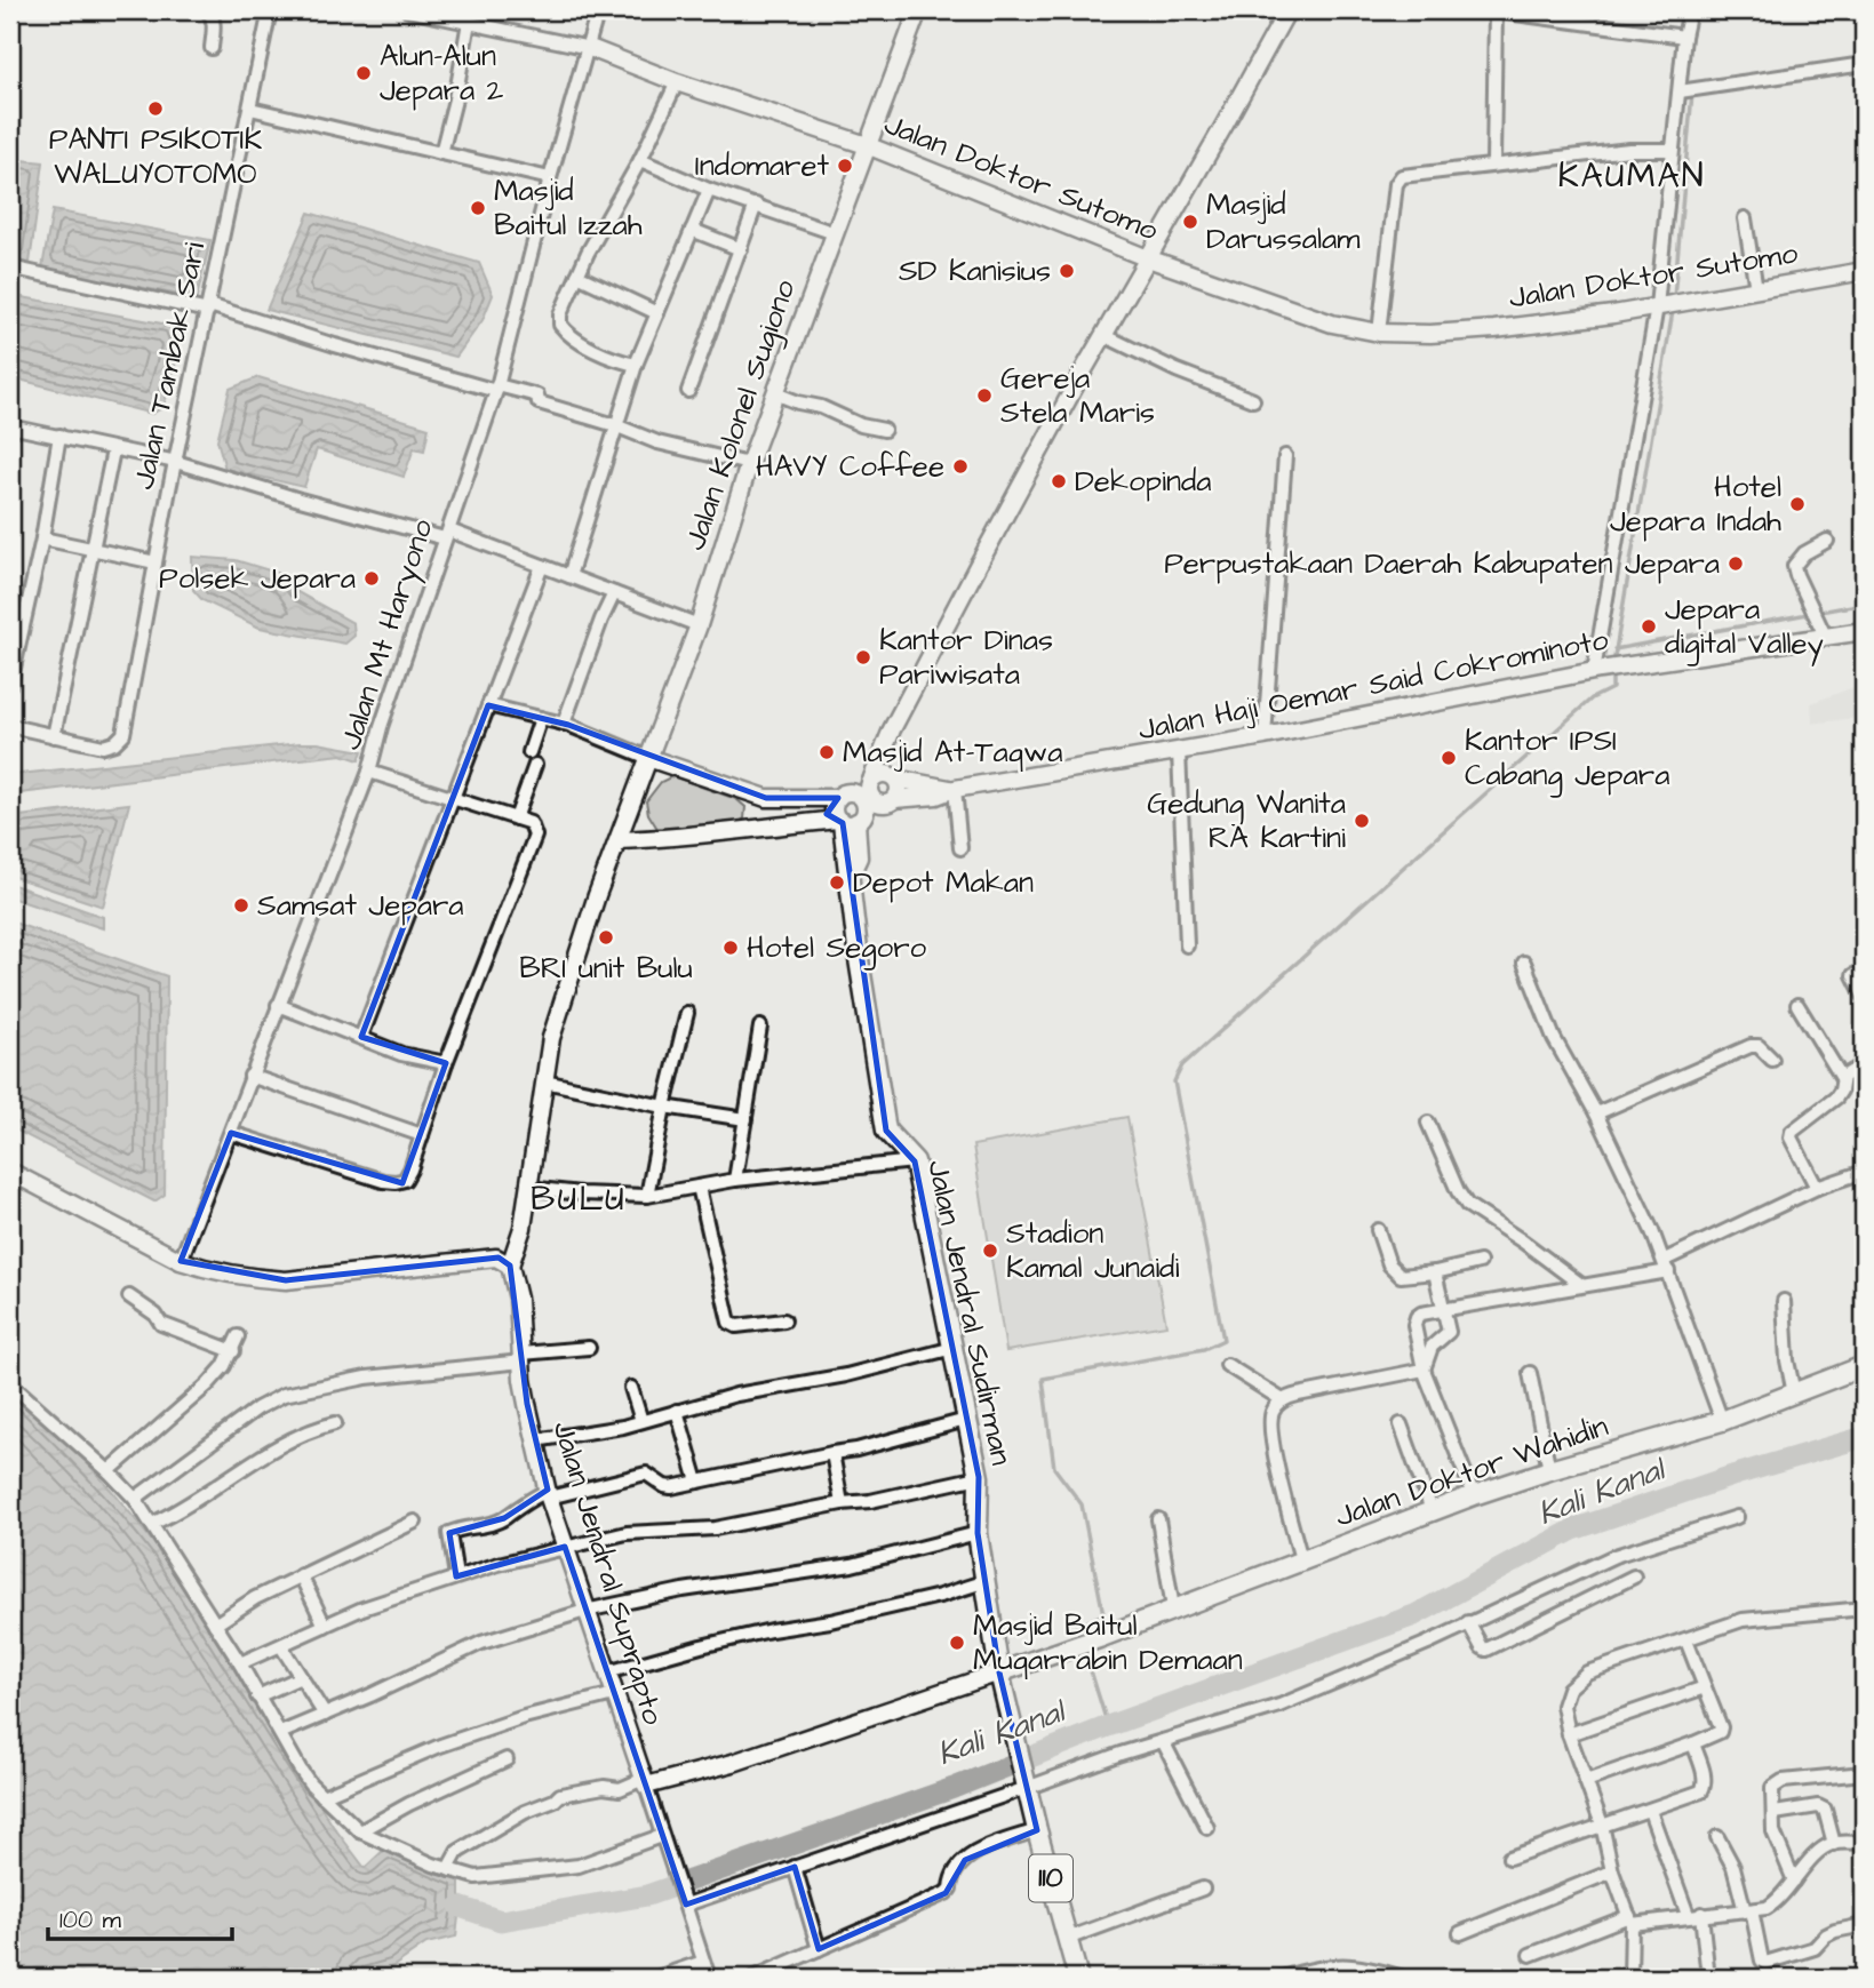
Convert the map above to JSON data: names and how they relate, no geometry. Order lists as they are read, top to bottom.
{
  "streets": {
    "main road": [
      "Jalan Doktor Sutomo",
      "Jalan Kolonel Sugiono",
      "Jalan Haji Oemar Said Cokrominoto",
      "Jalan Jendral Sudirman",
      "Jalan Doktor Wahidin",
      "Jalan Jendral Suprapto",
      "110"
    ],
    "street": ["Jalan Tambak Sari", "Jalan Mt Haryono"]
  },
  "crossings": [
    ["Jalan Doktor Sutomo", "Jalan Kolonel Sugiono"],
    ["Jalan Doktor Sutomo", "Jalan Mt Haryono"],
    ["Jalan Jendral Sudirman", "Jalan Doktor Wahidin"],
    ["Jalan Jendral Sudirman", "110"]
  ],
  "districts": ["KAUMAN", "BULU"],
  "water": ["Kali Kanal"],
  "places": [
    "Alun-Alun Jepara 2",
    "PANTI PSIKOTIK WALUYOTOMO",
    "Indomaret",
    "Masjid Baitul Izzah",
    "Masjid Darussalam",
    "SD Kanisius",
    "Gereja Stela Maris",
    "HAVY Coffee",
    "Dekopinda",
    "Hotel Jepara Indah",
    "Perpustakaan Daerah Kabupaten Jepara",
    "Polsek Jepara",
    "Jepara digital Valley",
    "Kantor Dinas Pariwisata",
    "Masjid At-Taqwa",
    "Kantor IPSI Cabang Jepara",
    "Gedung Wanita RA Kartini",
    "Depot Makan",
    "Samsat Jepara",
    "BRI unit Bulu",
    "Hotel Segoro",
    "Stadion Kamal Junaidi",
    "Masjid Baitul Muqarrabin Demaan"
  ],
  "scale_bar": "100 m"
}
